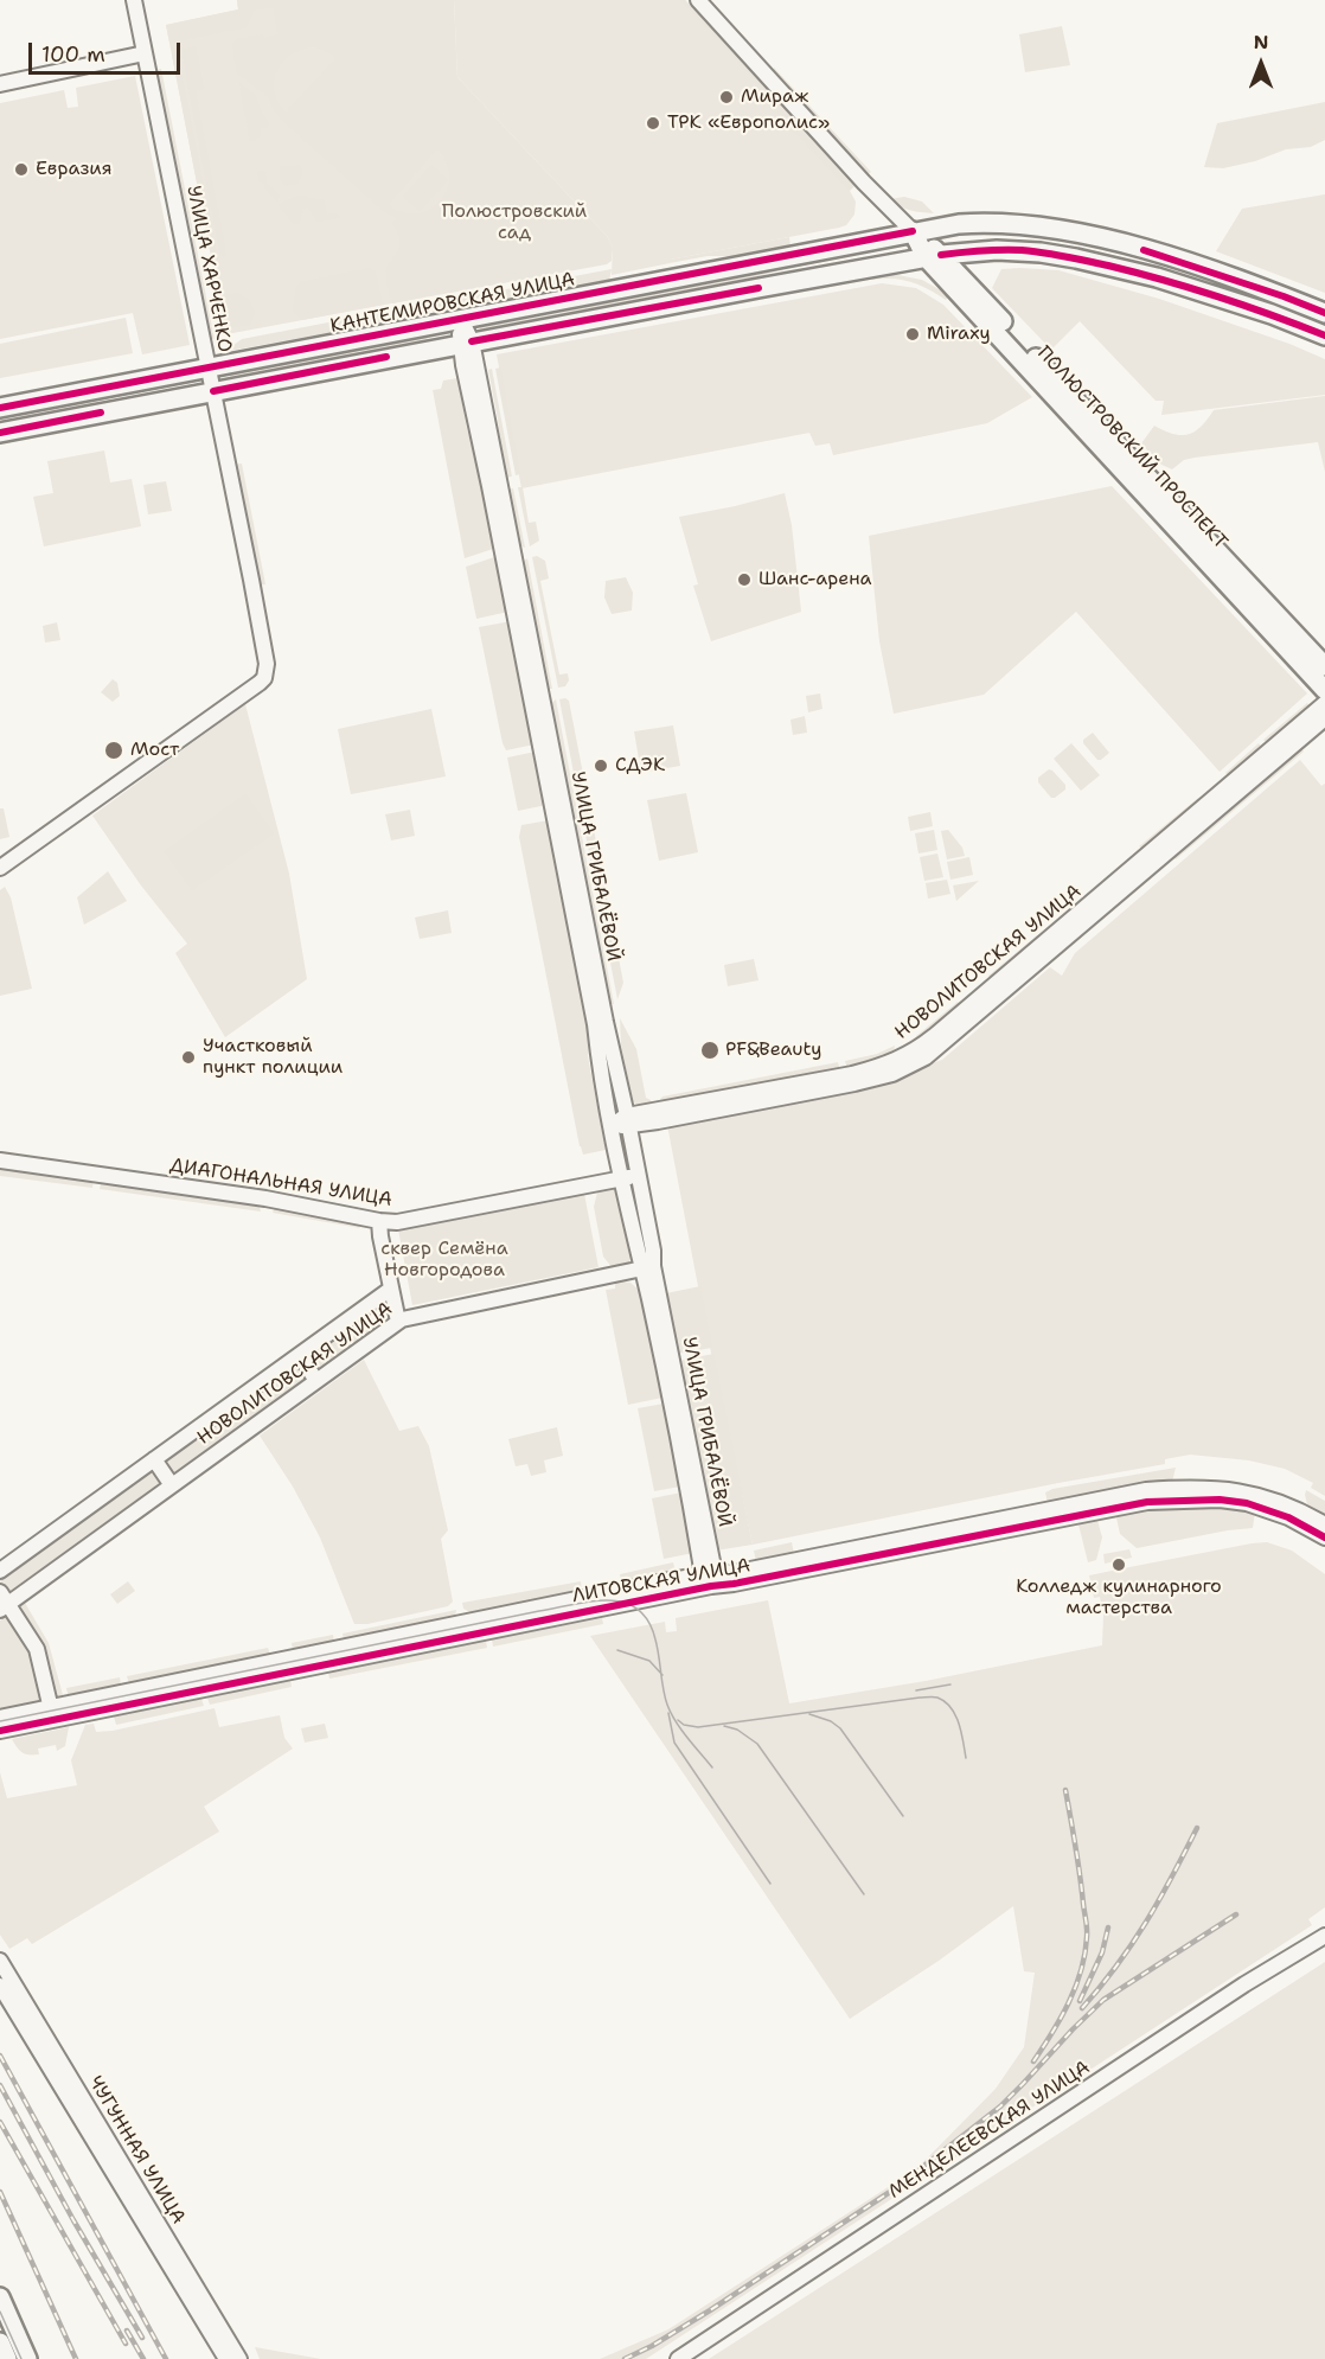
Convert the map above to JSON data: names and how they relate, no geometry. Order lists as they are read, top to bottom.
{
  "streets": {
    "main road": ["КАНТЕМИРОВСКАЯ УЛИЦА", "ПОЛЮСТРОВСКИЙ ПРОСПЕКТ"],
    "street": [
      "УЛИЦА ХАРЧЕНКО",
      "УЛИЦА ГРИБАЛЁВОЙ",
      "НОВОЛИТОВСКАЯ УЛИЦА",
      "ДИАГОНАЛЬНАЯ УЛИЦА",
      "ЛИТОВСКАЯ УЛИЦА",
      "МЕНДЕЛЕЕВСКАЯ УЛИЦА",
      "ЧУГУННАЯ УЛИЦА"
    ]
  },
  "crossings": [
    ["УЛИЦА ХАРЧЕНКО", "КАНТЕМИРОВСКАЯ УЛИЦА"],
    ["КАНТЕМИРОВСКАЯ УЛИЦА", "ПОЛЮСТРОВСКИЙ ПРОСПЕКТ"],
    ["КАНТЕМИРОВСКАЯ УЛИЦА", "УЛИЦА ГРИБАЛЁВОЙ"],
    ["УЛИЦА ГРИБАЛЁВОЙ", "НОВОЛИТОВСКАЯ УЛИЦА"],
    ["УЛИЦА ГРИБАЛЁВОЙ", "ДИАГОНАЛЬНАЯ УЛИЦА"],
    ["УЛИЦА ГРИБАЛЁВОЙ", "ЛИТОВСКАЯ УЛИЦА"]
  ],
  "parks": ["Полюстровский сад", "сквер Семёна Новгородова"],
  "places": [
    "Мираж",
    "ТРК «Европолис»",
    "Евразия",
    "Miraxy",
    "Шанс-арена",
    "Мост",
    "СДЭК",
    "PF&Beauty",
    "Участковый пункт полиции",
    "Колледж кулинарного мастерства"
  ],
  "scale_bar": "100 m",
  "north": "top"
}
